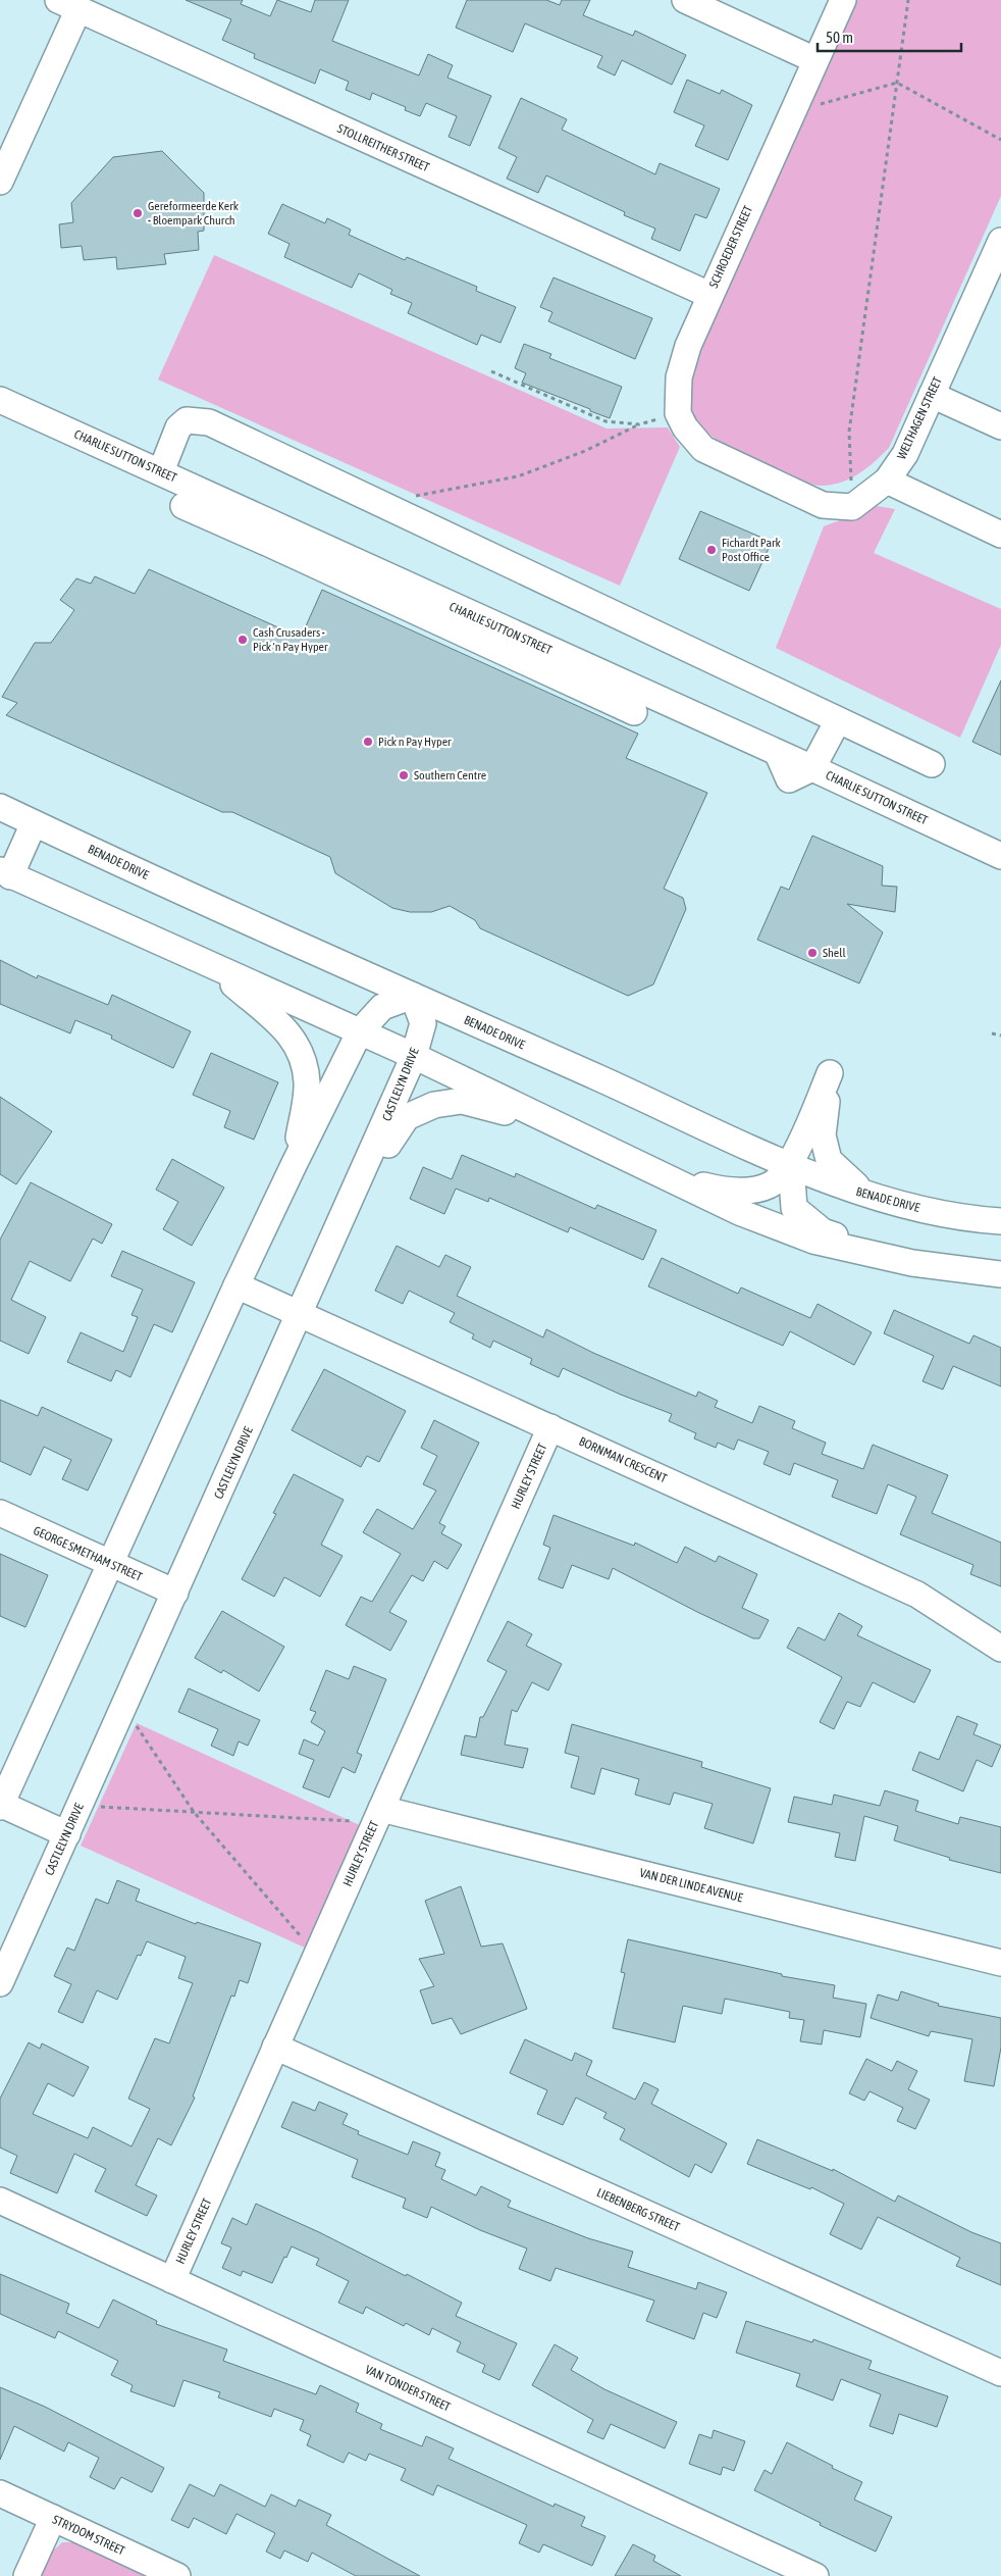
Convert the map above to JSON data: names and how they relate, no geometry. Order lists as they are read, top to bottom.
{
  "streets": {
    "street": [
      "STOLLREITHER STREET",
      "SCHROEDER STREET",
      "WELTHAGEN STREET",
      "CHARLIE SUTTON STREET",
      "BENADE DRIVE",
      "CASTLELYN DRIVE",
      "BORNMAN CRESCENT",
      "HURLEY STREET",
      "GEORGE SMETHAM STREET",
      "VAN DER LINDE AVENUE",
      "LIEBENBERG STREET",
      "VAN TONDER STREET",
      "STRYDOM STREET"
    ]
  },
  "crossings": [
    ["STOLLREITHER STREET", "SCHROEDER STREET"],
    ["BENADE DRIVE", "CASTLELYN DRIVE"],
    ["CASTLELYN DRIVE", "BORNMAN CRESCENT"],
    ["CASTLELYN DRIVE", "GEORGE SMETHAM STREET"],
    ["BORNMAN CRESCENT", "HURLEY STREET"],
    ["HURLEY STREET", "VAN DER LINDE AVENUE"],
    ["HURLEY STREET", "LIEBENBERG STREET"],
    ["HURLEY STREET", "VAN TONDER STREET"]
  ],
  "places": [
    "Gereformeerde Kerk - Bloempark Church",
    "Fichardt Park Post Office",
    "Cash Crusaders - Pick 'n Pay Hyper",
    "Pick n Pay Hyper",
    "Southern Centre",
    "Shell"
  ],
  "scale_bar": "50 m"
}
